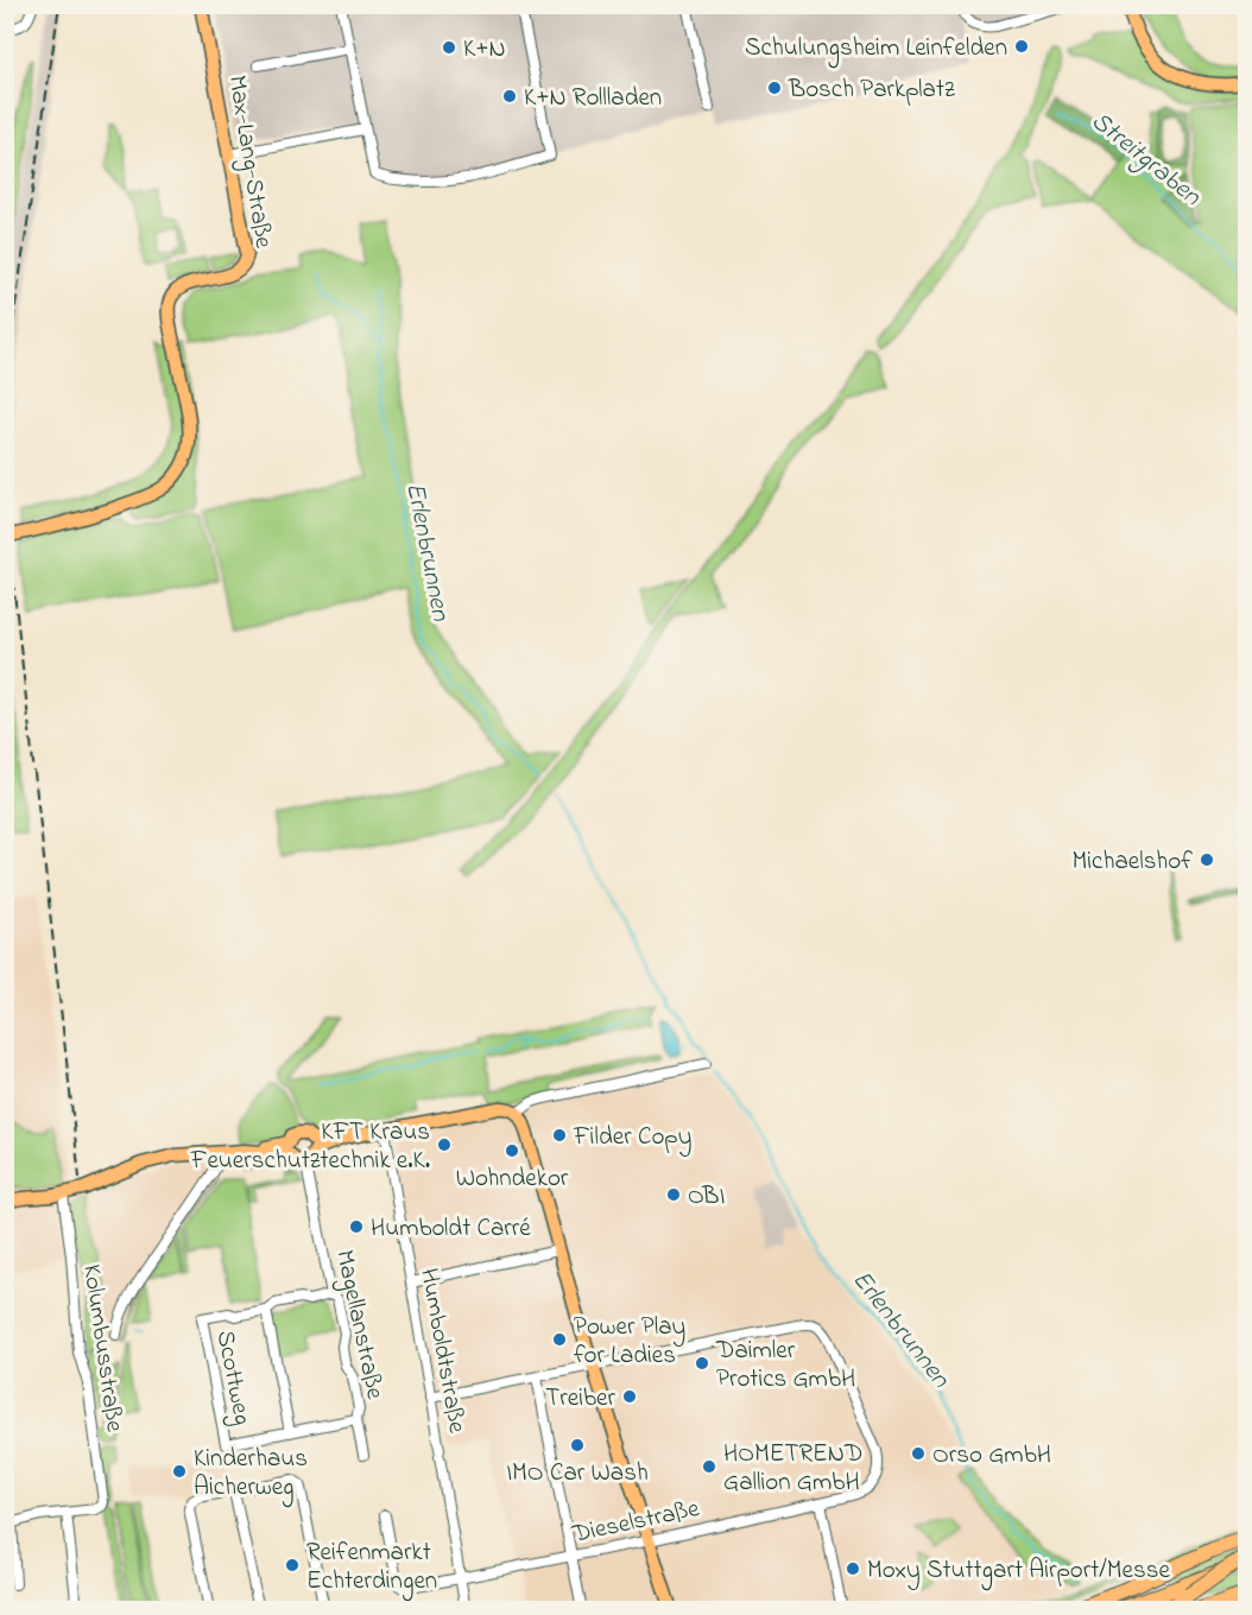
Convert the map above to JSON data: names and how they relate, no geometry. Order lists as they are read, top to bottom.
{
  "streets": {
    "main road": ["Max-Lang-Straße"],
    "street": [
      "Magellanstraße",
      "Kolumbusstraße",
      "Humboldtstraße",
      "Scottweg",
      "Dieselstraße"
    ]
  },
  "crossings": [
    ["Humboldtstraße", "Dieselstraße"]
  ],
  "water": ["Streitgraben", "Erlenbrunnen"],
  "places": [
    "Schulungsheim Leinfelden",
    "K+N",
    "Bosch Parkplatz",
    "K+N Rollladen",
    "Michaelshof",
    "Filder Copy",
    "KFT Kraus Feuerschutztechnik e.K.",
    "Wohndekor",
    "OBI",
    "Humboldt Carré",
    "Power Play for Ladies",
    "Daimler Protics GmbH",
    "Treiber",
    "IMO Car Wash",
    "Orso GmbH",
    "HOMETREND Gallion GmbH",
    "Kinderhaus Aicherweg",
    "Reifenmarkt Echterdingen",
    "Moxy Stuttgart Airport/Messe"
  ]
}
